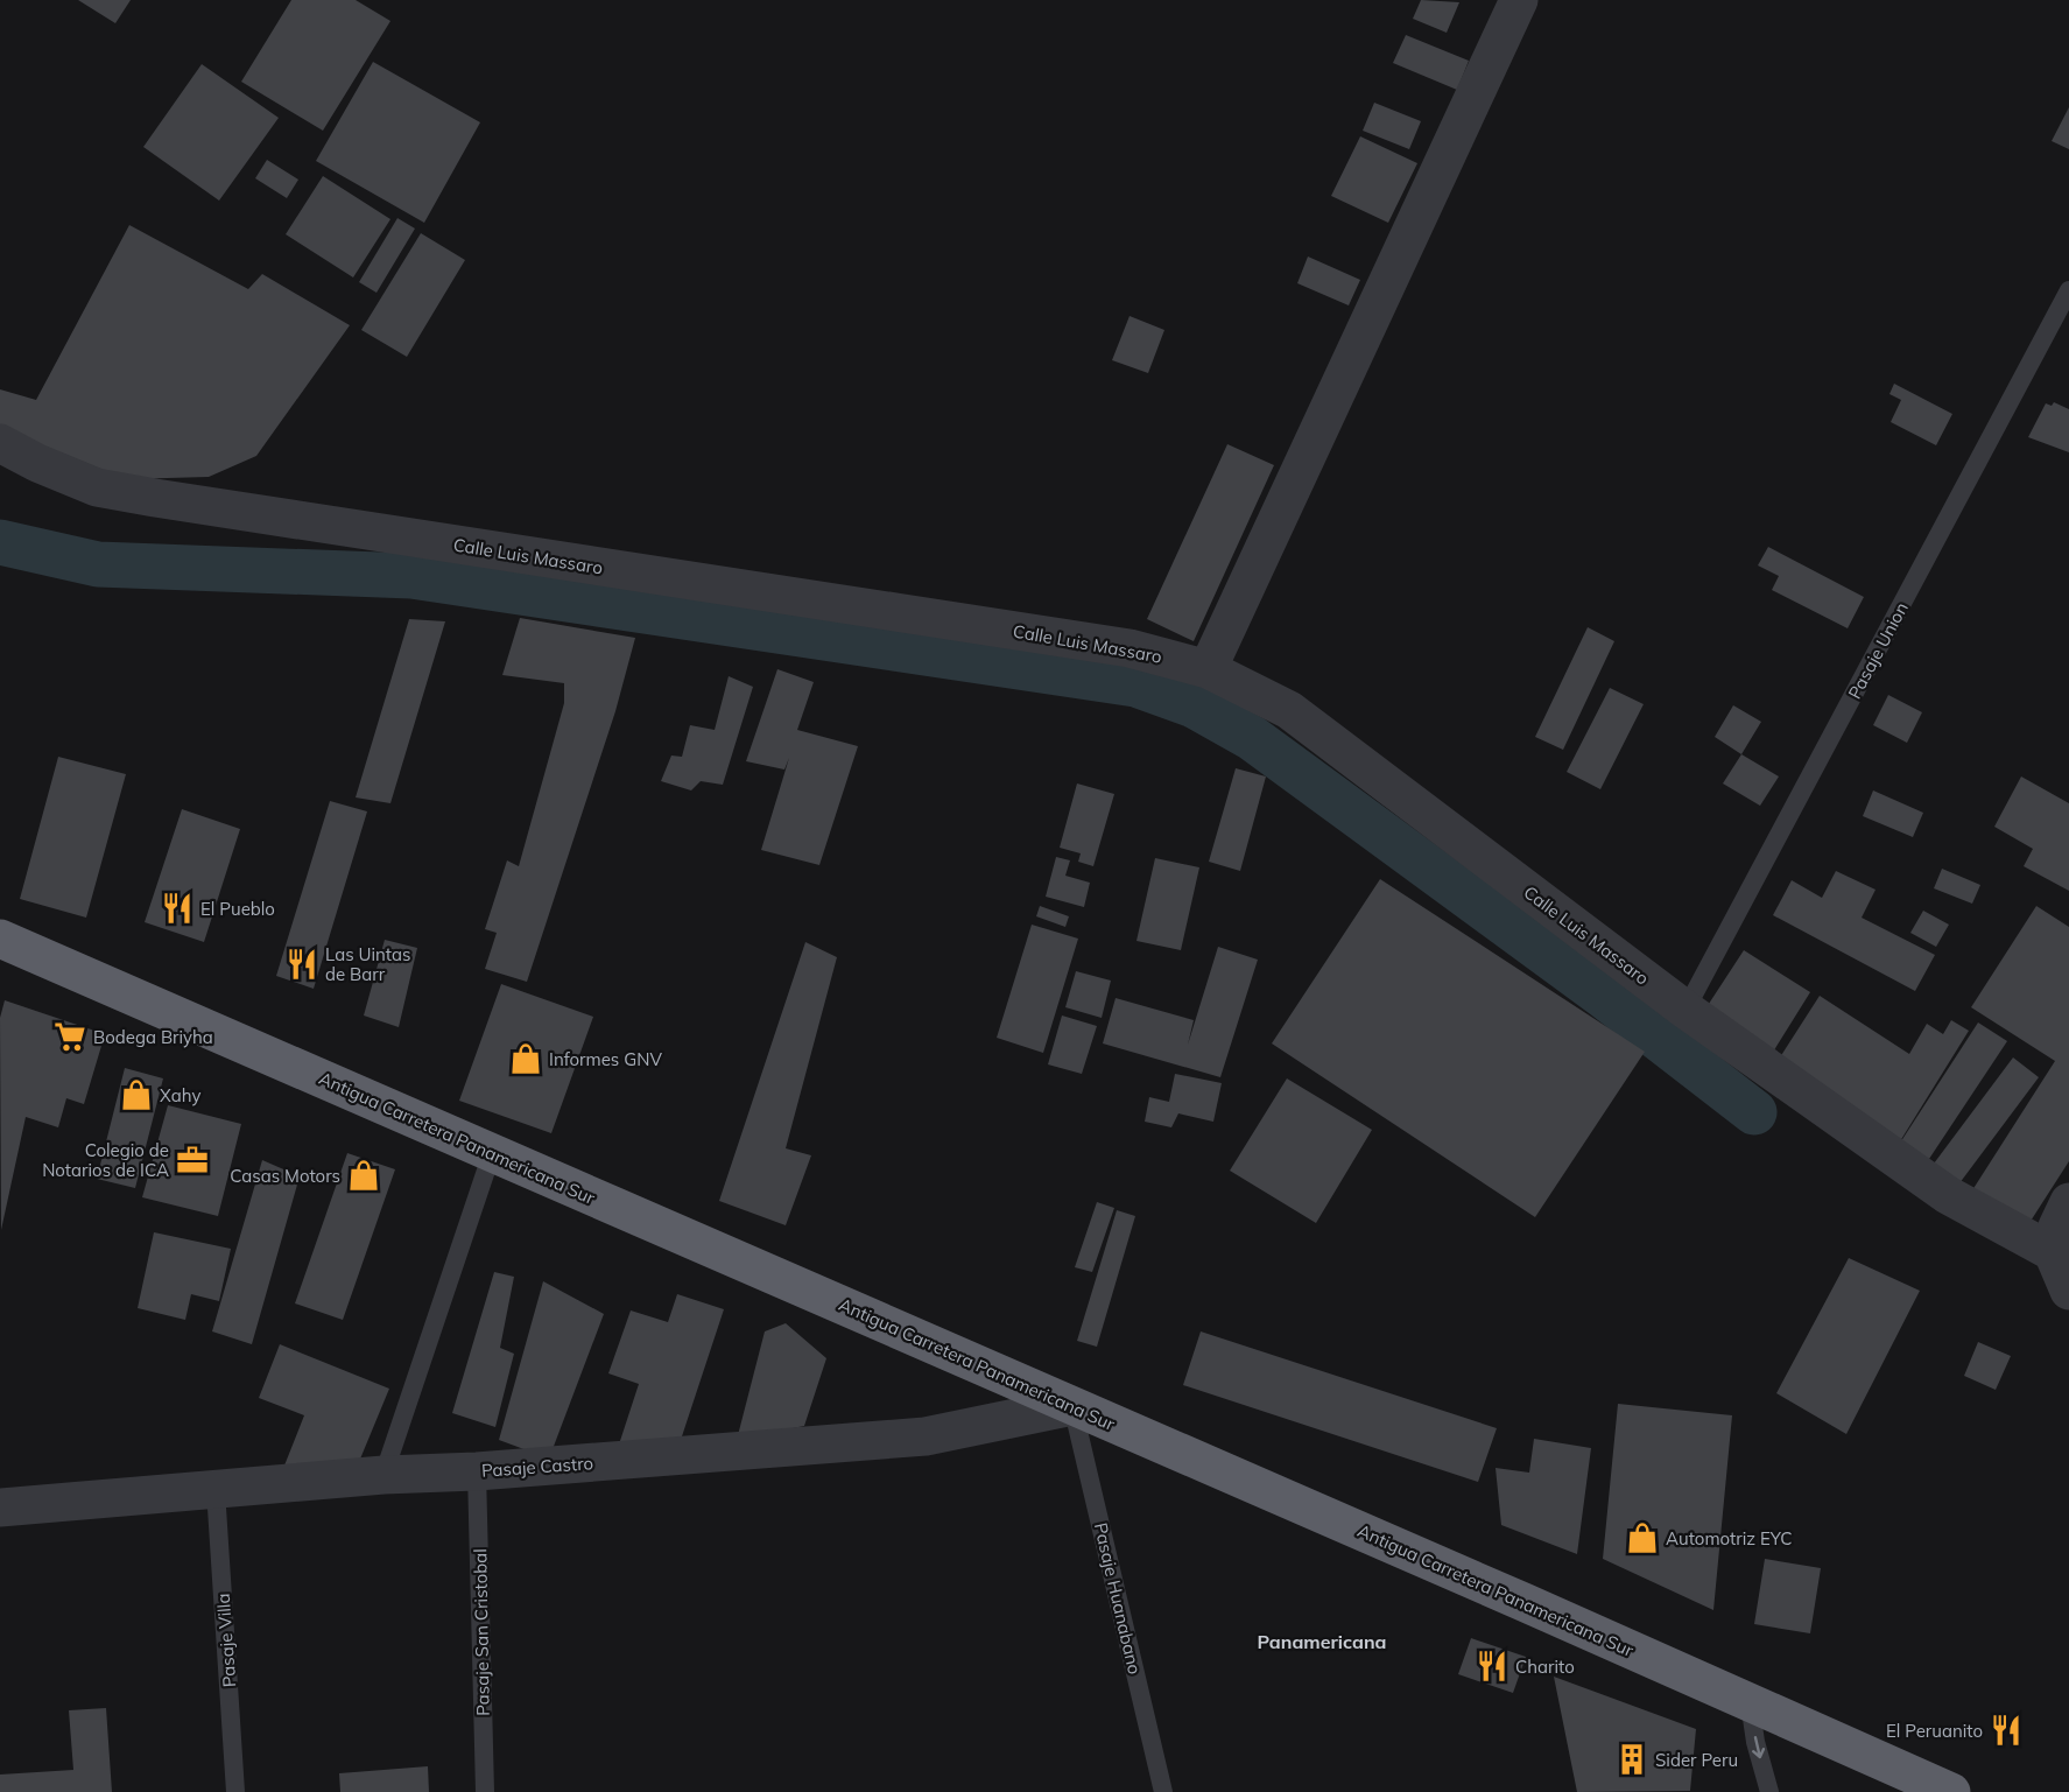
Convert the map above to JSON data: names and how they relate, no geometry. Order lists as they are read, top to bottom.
{
  "streets": {
    "highway": ["Antigua Carretera Panamericana Sur"],
    "street": ["Calle Luis Massaro", "Pasaje Castro"],
    "lane": [
      "Pasaje Union",
      "Pasaje Huanabano",
      "Pasaje San Cristobal",
      "Pasaje Villa"
    ]
  },
  "crossings": [
    ["Calle Luis Massaro", "Pasaje Union"],
    ["Antigua Carretera Panamericana Sur", "Pasaje Castro"],
    ["Antigua Carretera Panamericana Sur", "Pasaje Huanabano"],
    ["Pasaje Castro", "Pasaje Huanabano"],
    ["Pasaje Castro", "Pasaje San Cristobal"],
    ["Pasaje Castro", "Pasaje Villa"]
  ],
  "districts": ["Panamericana"],
  "places": {
    "restaurant": [
      "El Pueblo",
      "Las Uintas de Barr",
      "Charito",
      "El Peruanito"
    ],
    "supermarket": ["Bodega Briyha"],
    "shop": [
      "Informes GNV",
      "Xahy",
      "Casas Motors",
      "Automotriz EYC"
    ],
    "office": ["Colegio de Notarios de ICA"],
    "building": ["Sider Peru"]
  }
}
